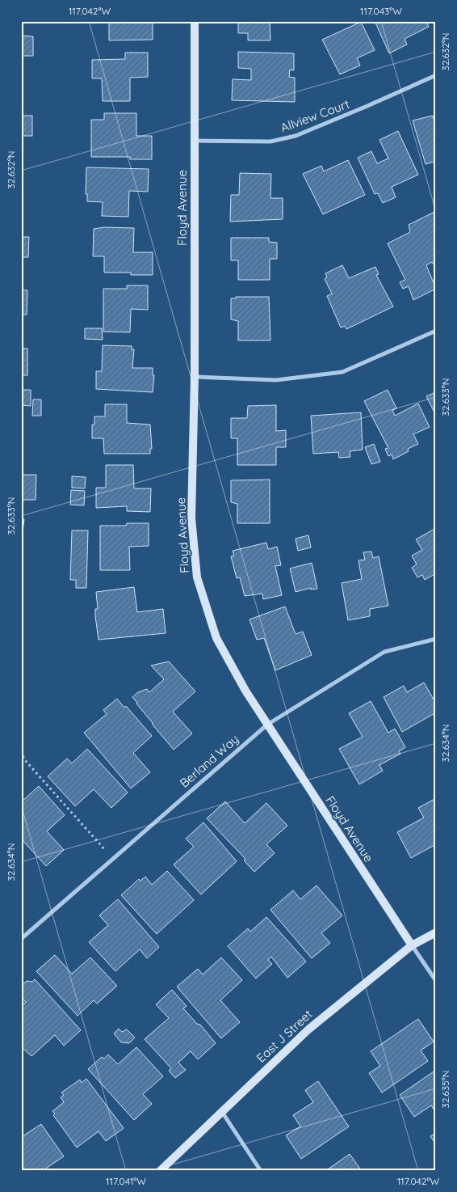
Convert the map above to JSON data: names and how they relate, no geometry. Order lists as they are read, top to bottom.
{
  "streets": {
    "street": [
      "Allview Court",
      "Floyd Avenue",
      "Berland Way",
      "East J Street"
    ]
  },
  "crossings": [
    ["Allview Court", "Floyd Avenue"],
    ["Floyd Avenue", "Berland Way"],
    ["Floyd Avenue", "East J Street"]
  ],
  "coordinates": [
    "117.042°W",
    "117.043°W",
    "32.632°N",
    "32.633°N",
    "32.634°N",
    "32.635°N",
    "117.041°W"
  ]
}
